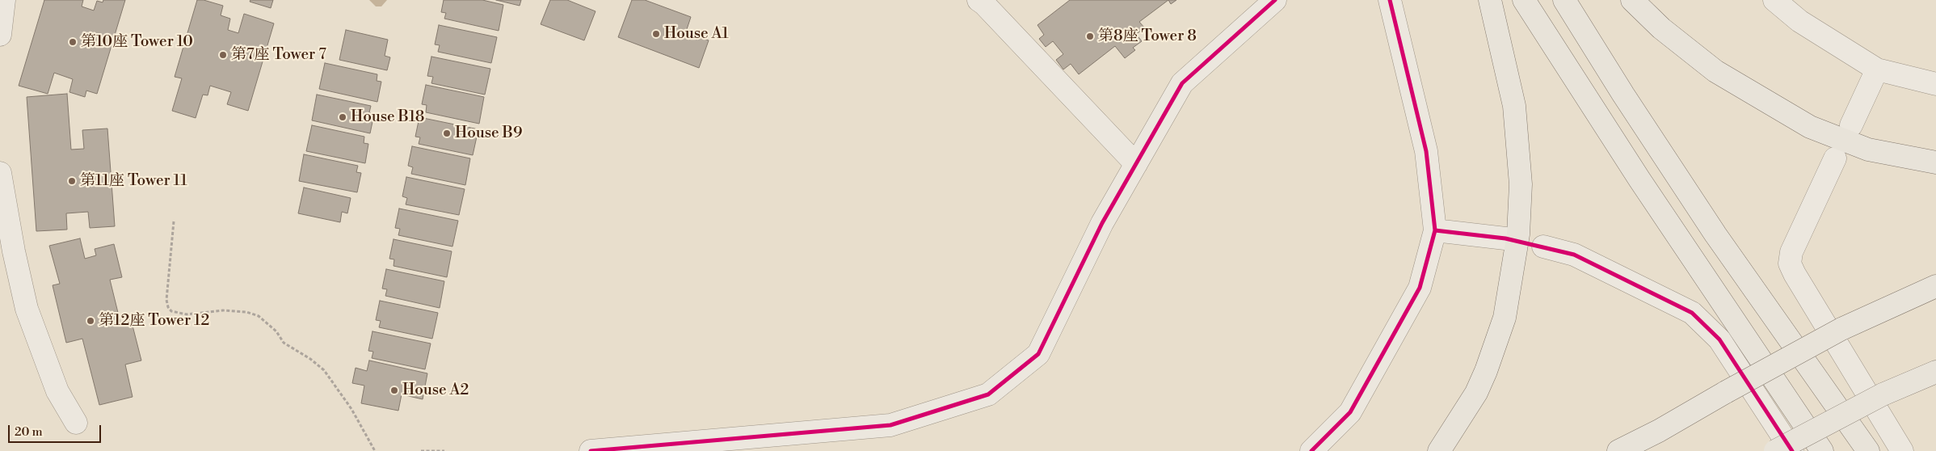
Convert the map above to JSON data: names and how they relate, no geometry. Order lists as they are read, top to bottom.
{
  "places": [
    "House A1",
    "第8座 Tower 8",
    "第10座 Tower 10",
    "第7座 Tower 7",
    "House B18",
    "House B9",
    "第11座 Tower 11",
    "第12座 Tower 12",
    "House A2"
  ],
  "scale_bar": "20 m"
}
